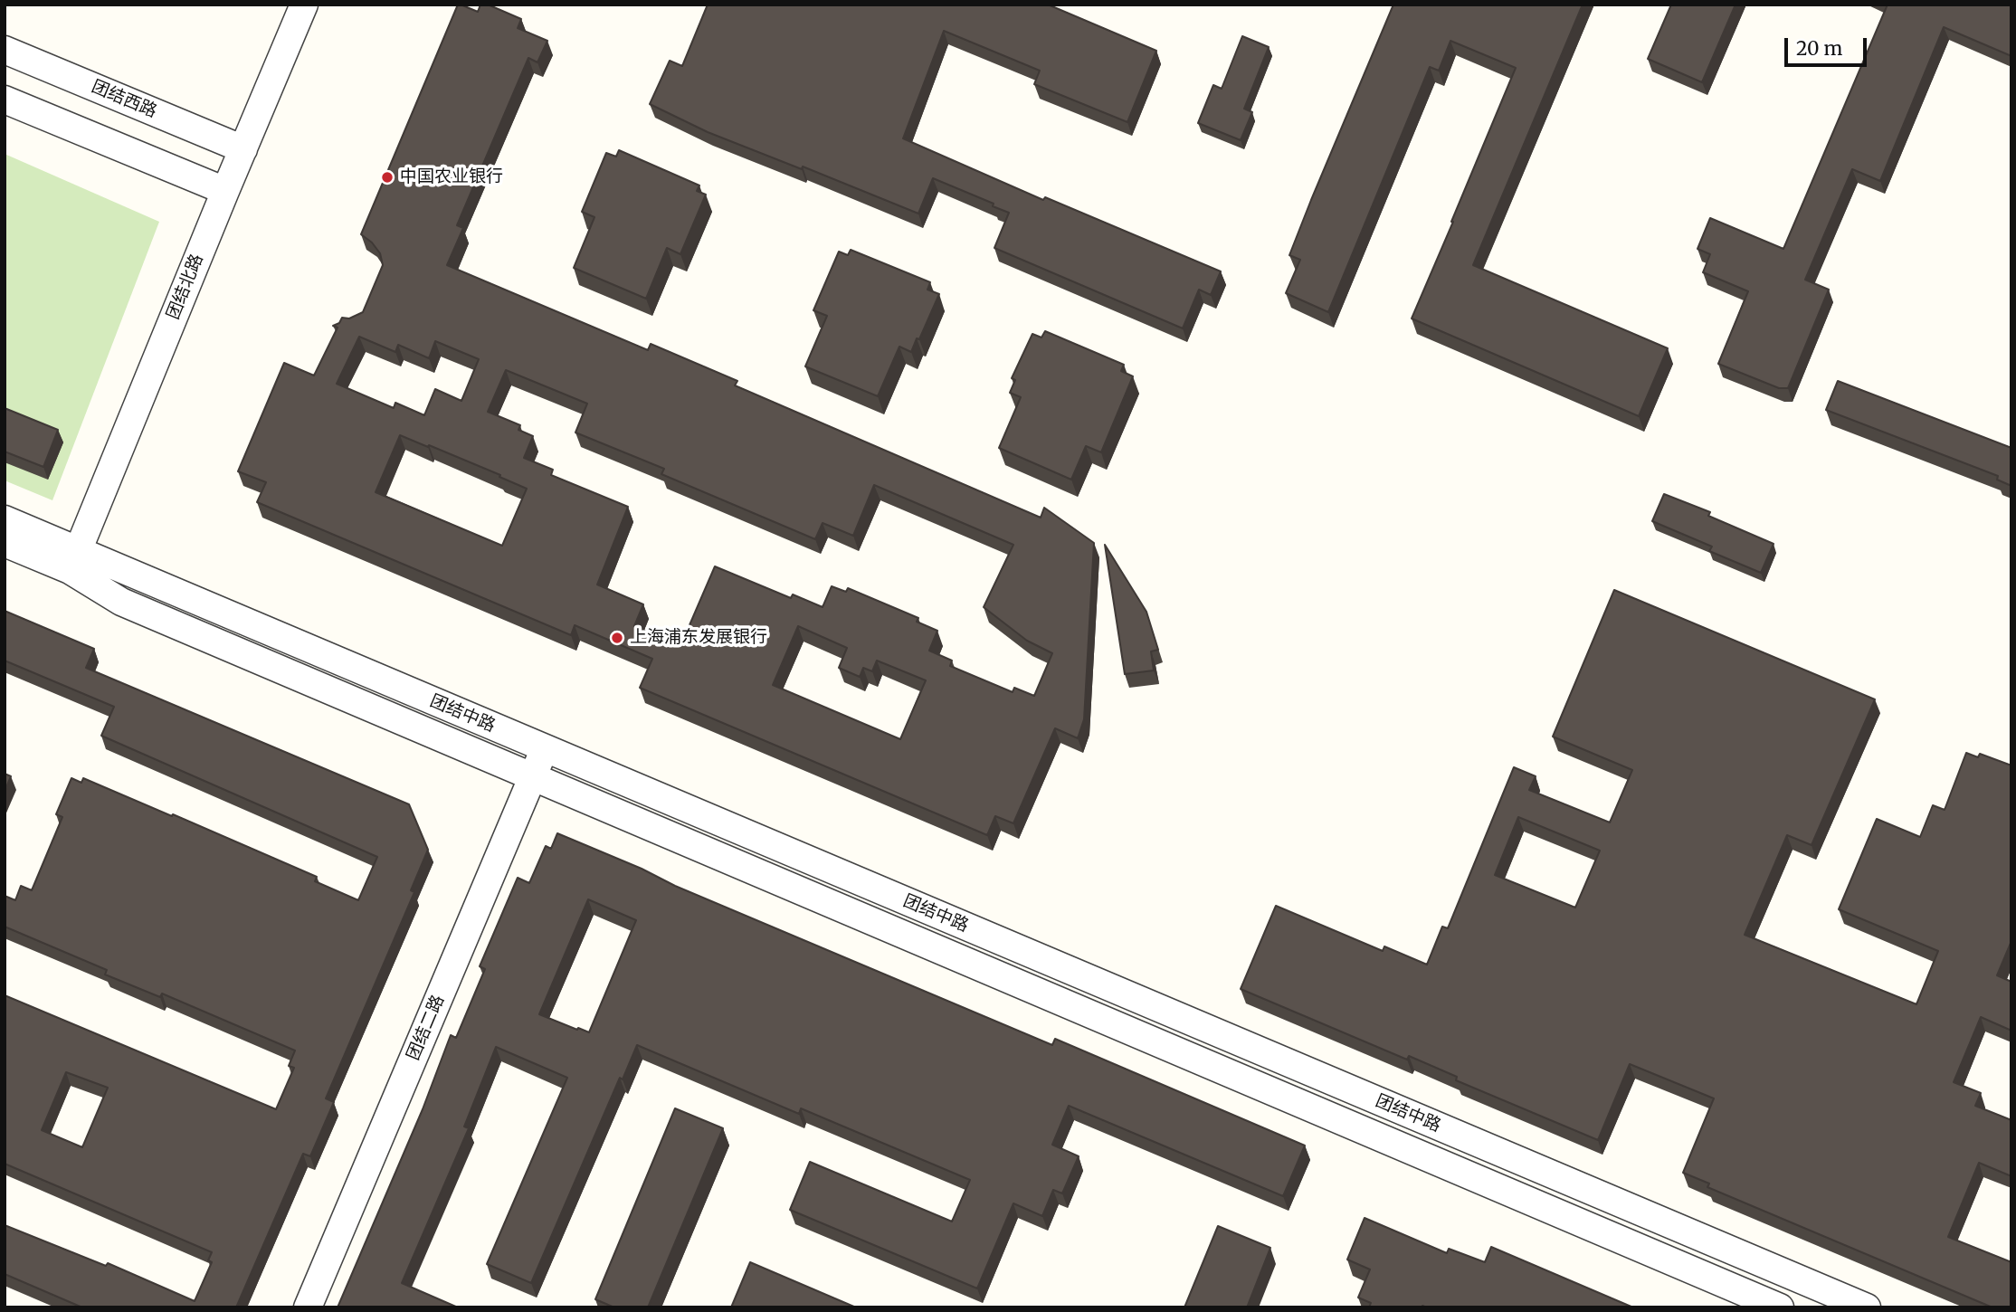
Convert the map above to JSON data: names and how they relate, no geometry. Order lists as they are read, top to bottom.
{
  "streets": {
    "street": [
      "团结西路",
      "团结北路",
      "团结中路",
      "团结二路"
    ]
  },
  "crossings": [
    ["团结西路", "团结北路"],
    ["团结北路", "团结中路"],
    ["团结中路", "团结二路"]
  ],
  "places": ["中国农业银行", "上海浦东发展银行"],
  "scale_bar": "20 m"
}
